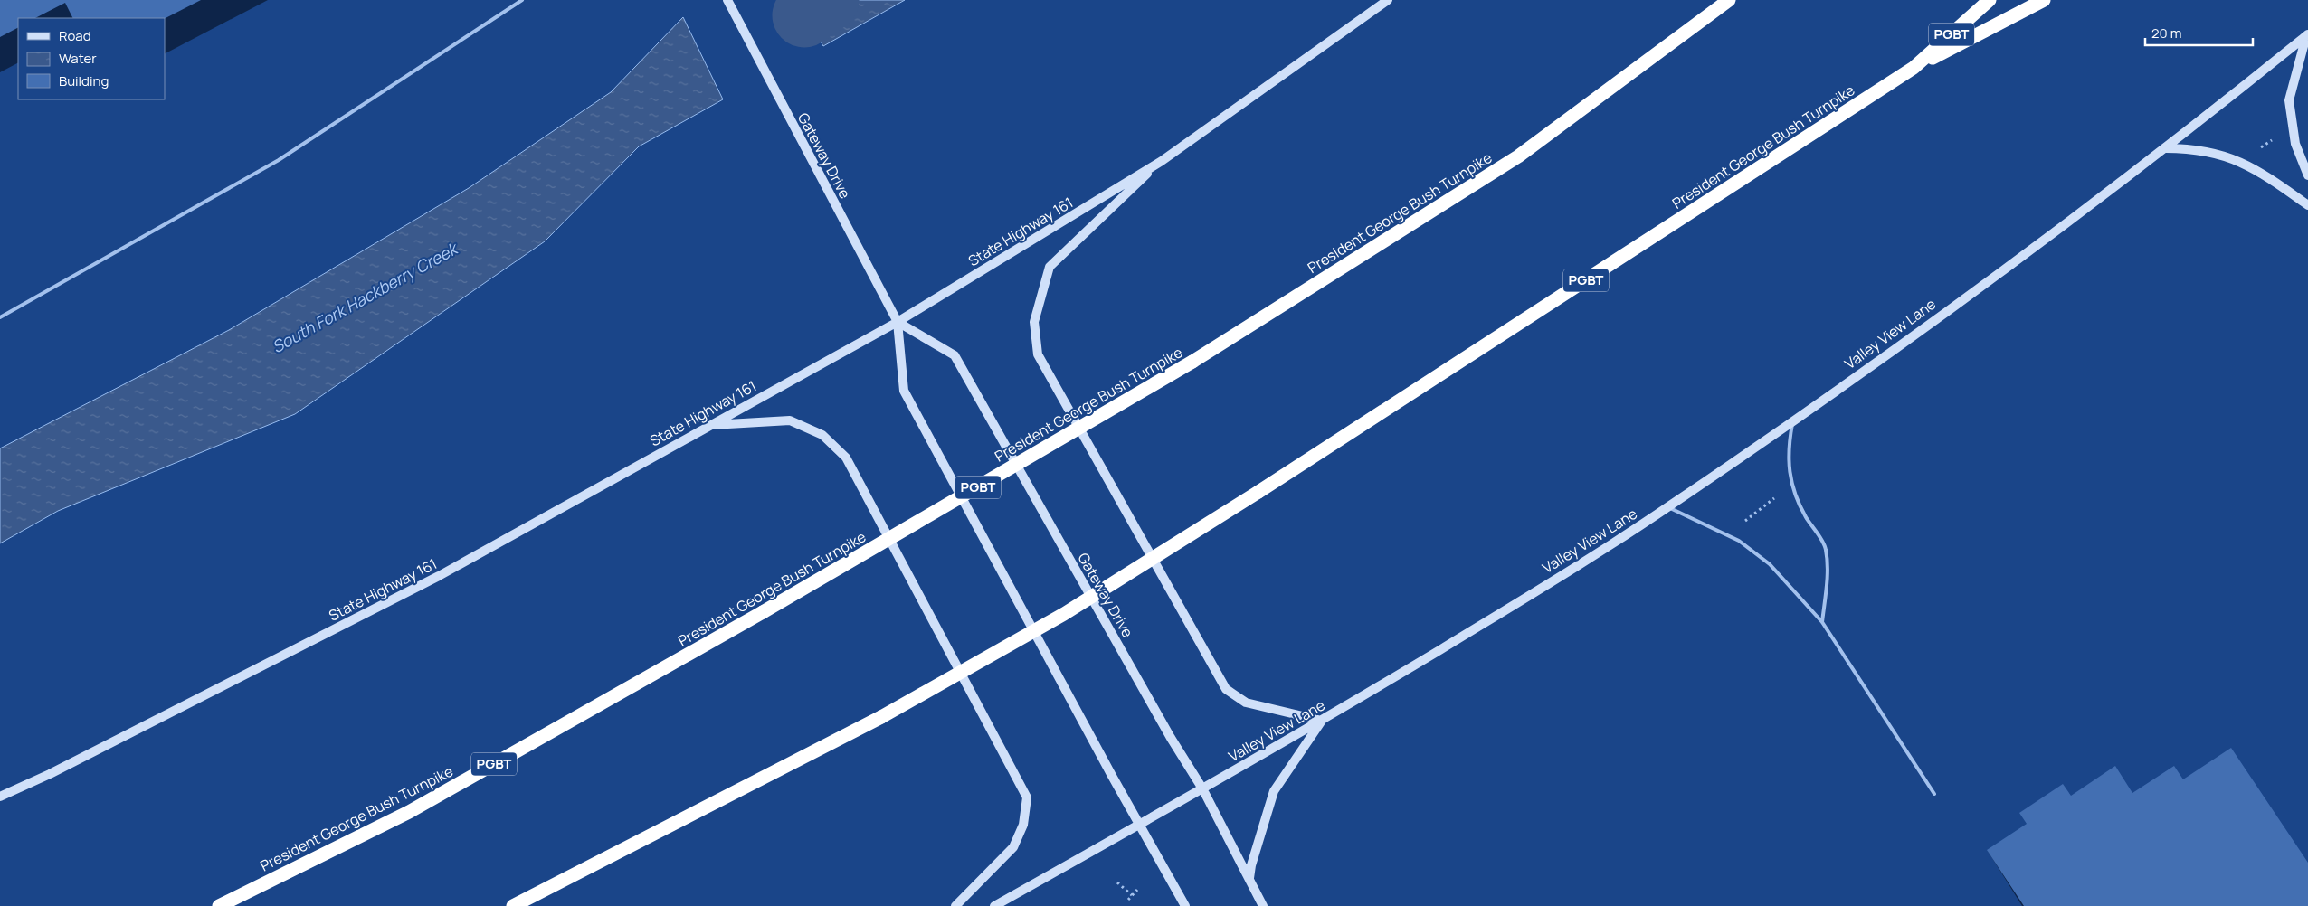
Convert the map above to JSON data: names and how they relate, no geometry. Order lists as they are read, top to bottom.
{
  "streets": {
    "highway": ["PGBT", "President George Bush Turnpike"],
    "main road": ["Gateway Drive", "State Highway 161", "Valley View Lane"]
  },
  "crossings": [
    ["Gateway Drive", "State Highway 161"],
    ["Gateway Drive", "Valley View Lane"]
  ],
  "water": ["South Fork Hackberry Creek"],
  "legend": ["Road", "Water", "Building"],
  "scale_bar": "20 m"
}
